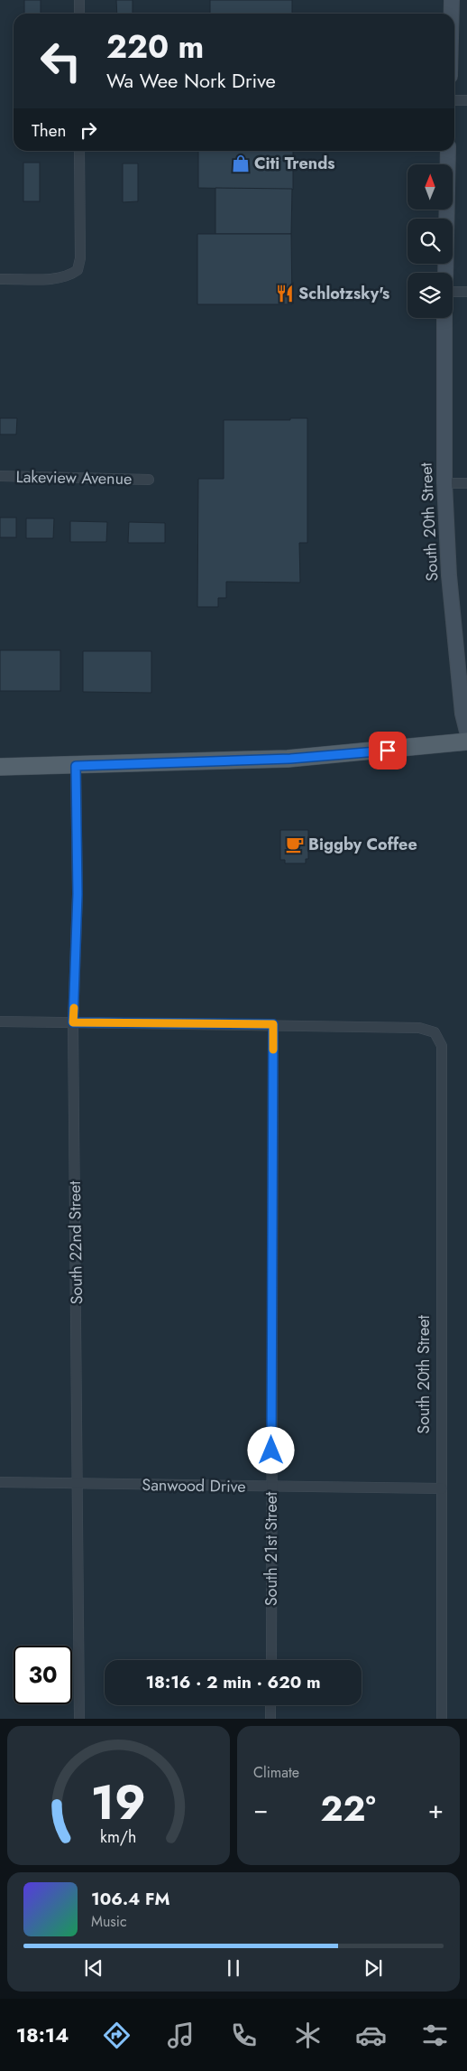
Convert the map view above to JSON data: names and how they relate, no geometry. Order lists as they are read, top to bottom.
{
  "streets": {
    "main road": ["South 20th Street"],
    "street": [
      "Lakeview Avenue",
      "South 22nd Street",
      "Sanwood Drive",
      "South 21st Street"
    ]
  },
  "crossings": [
    ["South 20th Street", "Sanwood Drive"],
    ["South 20th Street", "South 21st Street"],
    ["South 22nd Street", "Sanwood Drive"],
    ["Sanwood Drive", "South 21st Street"]
  ],
  "places": {
    "shop": ["Citi Trends"],
    "restaurant": ["Schlotzsky's"],
    "cafe": ["Biggby Coffee"]
  },
  "north": "top",
  "page": {
    "turn": ["220 m", "Wa Wee Nork Drive"],
    "then": "Then",
    "limit": "30",
    "trip": "18:16 · 2 min · 620 m",
    "tile": "Climate",
    "heat": ["−", "22°", "+"],
    "song": ["106.4 FM", "Music"],
    "tabs": "18:14",
    "gauge": ["19", "km/h"]
  }
}
